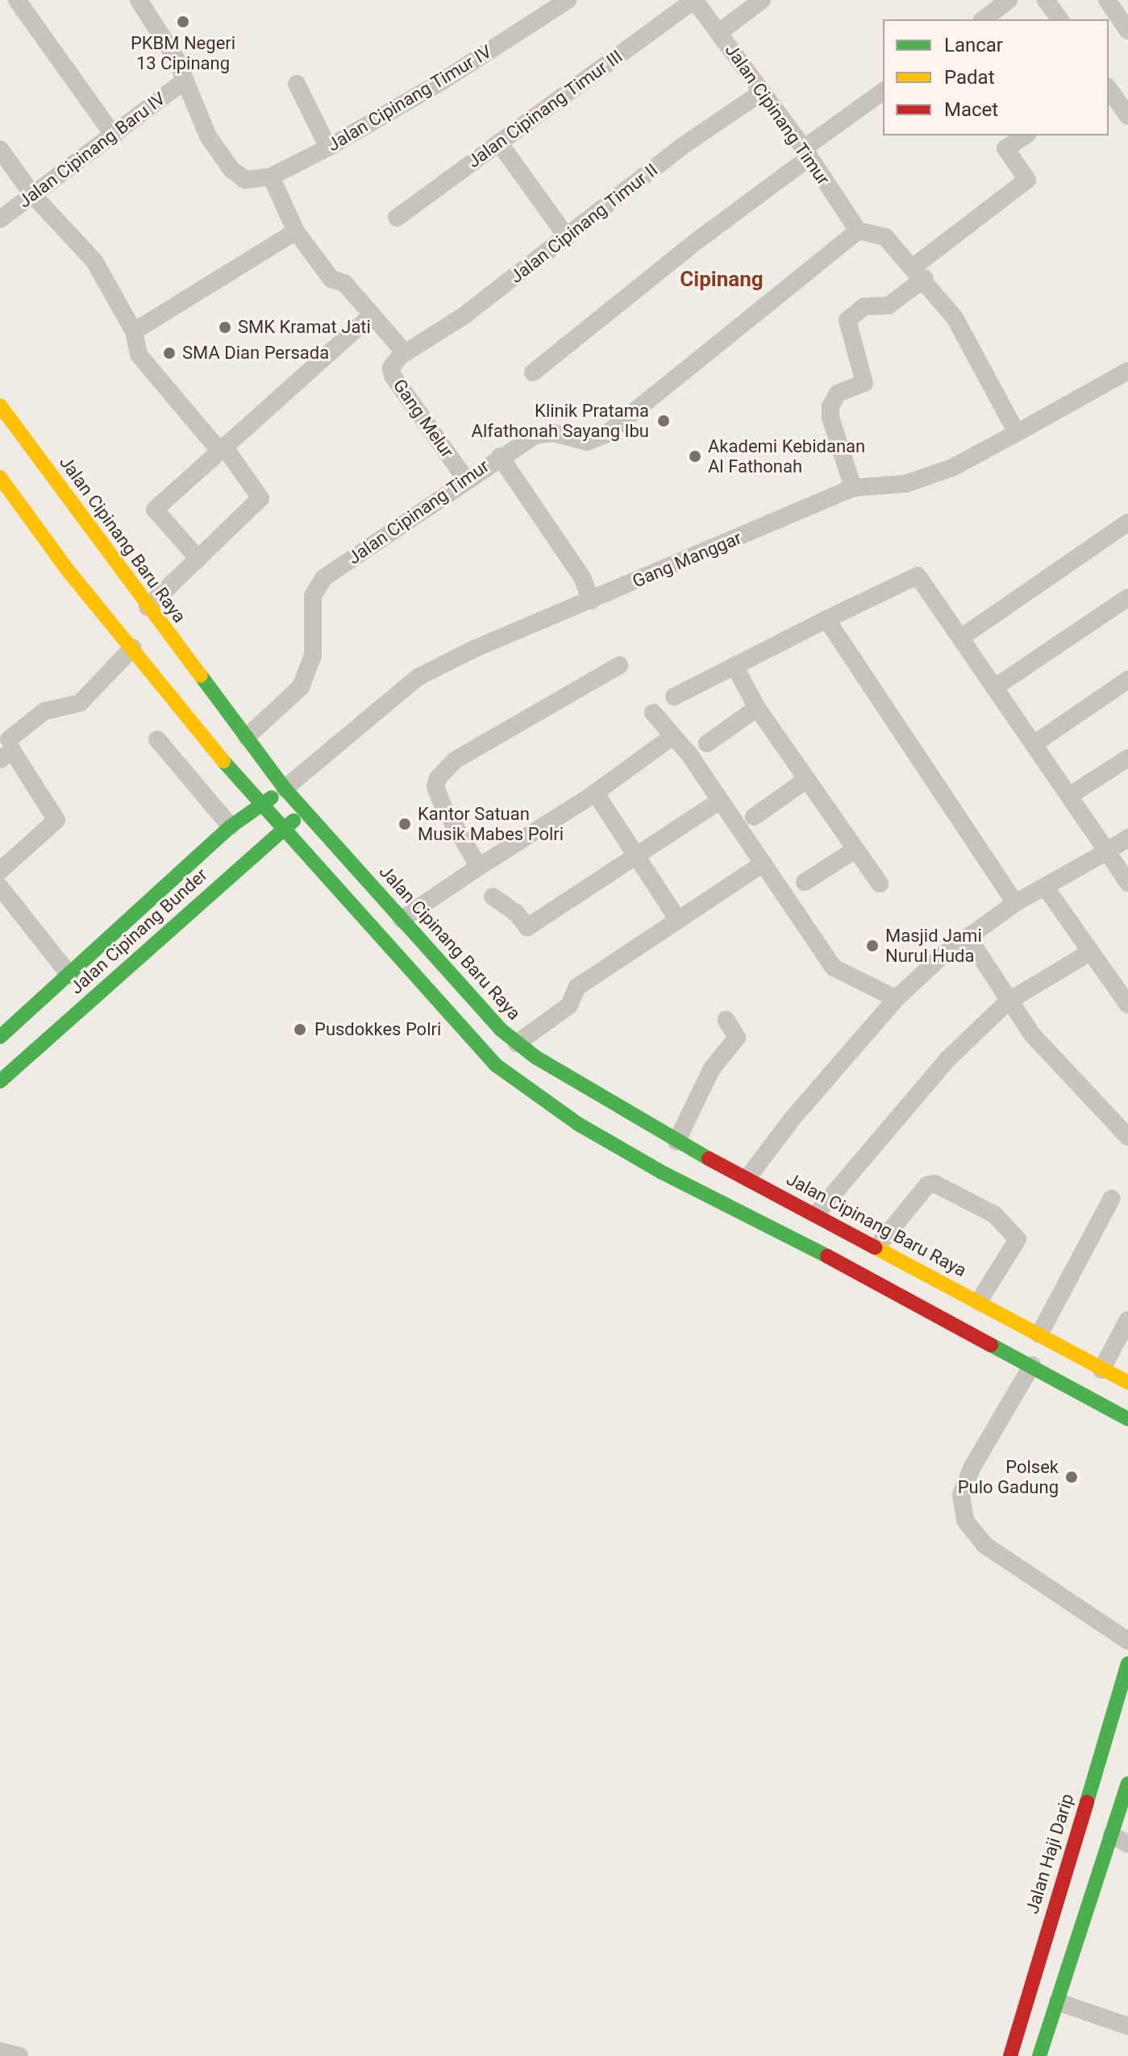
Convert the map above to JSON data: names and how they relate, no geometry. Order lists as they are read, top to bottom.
{
  "streets": {
    "main road": ["Jalan Cipinang Baru Raya", "Jalan Cipinang Bunder", "Jalan Haji Darip"],
    "street": [
      "Jalan Cipinang Timur IV",
      "Jalan Cipinang Timur III",
      "Jalan Cipinang Timur",
      "Jalan Cipinang Baru IV",
      "Jalan Cipinang Timur II",
      "Gang Melur",
      "Gang Manggar"
    ]
  },
  "crossings": [
    ["Jalan Cipinang Timur IV", "Jalan Cipinang Baru IV"],
    ["Jalan Cipinang Timur IV", "Gang Melur"],
    ["Jalan Cipinang Timur III", "Jalan Cipinang Timur"],
    ["Jalan Cipinang Timur", "Jalan Cipinang Timur II"],
    ["Jalan Cipinang Timur", "Gang Melur"],
    ["Jalan Cipinang Timur", "Jalan Cipinang Baru Raya"],
    ["Jalan Cipinang Timur II", "Gang Melur"],
    ["Jalan Cipinang Baru Raya", "Gang Manggar"],
    ["Jalan Cipinang Baru Raya", "Jalan Cipinang Bunder"],
    ["Gang Manggar", "Jalan Cipinang Bunder"]
  ],
  "districts": ["Cipinang"],
  "places": [
    "PKBM Negeri 13 Cipinang",
    "SMK Kramat Jati",
    "SMA Dian Persada",
    "Klinik Pratama Alfathonah Sayang Ibu",
    "Akademi Kebidanan Al Fathonah",
    "Kantor Satuan Musik Mabes Polri",
    "Masjid Jami Nurul Huda",
    "Pusdokkes Polri",
    "Polsek Pulo Gadung"
  ],
  "legend": ["Lancar", "Padat", "Macet"]
}
